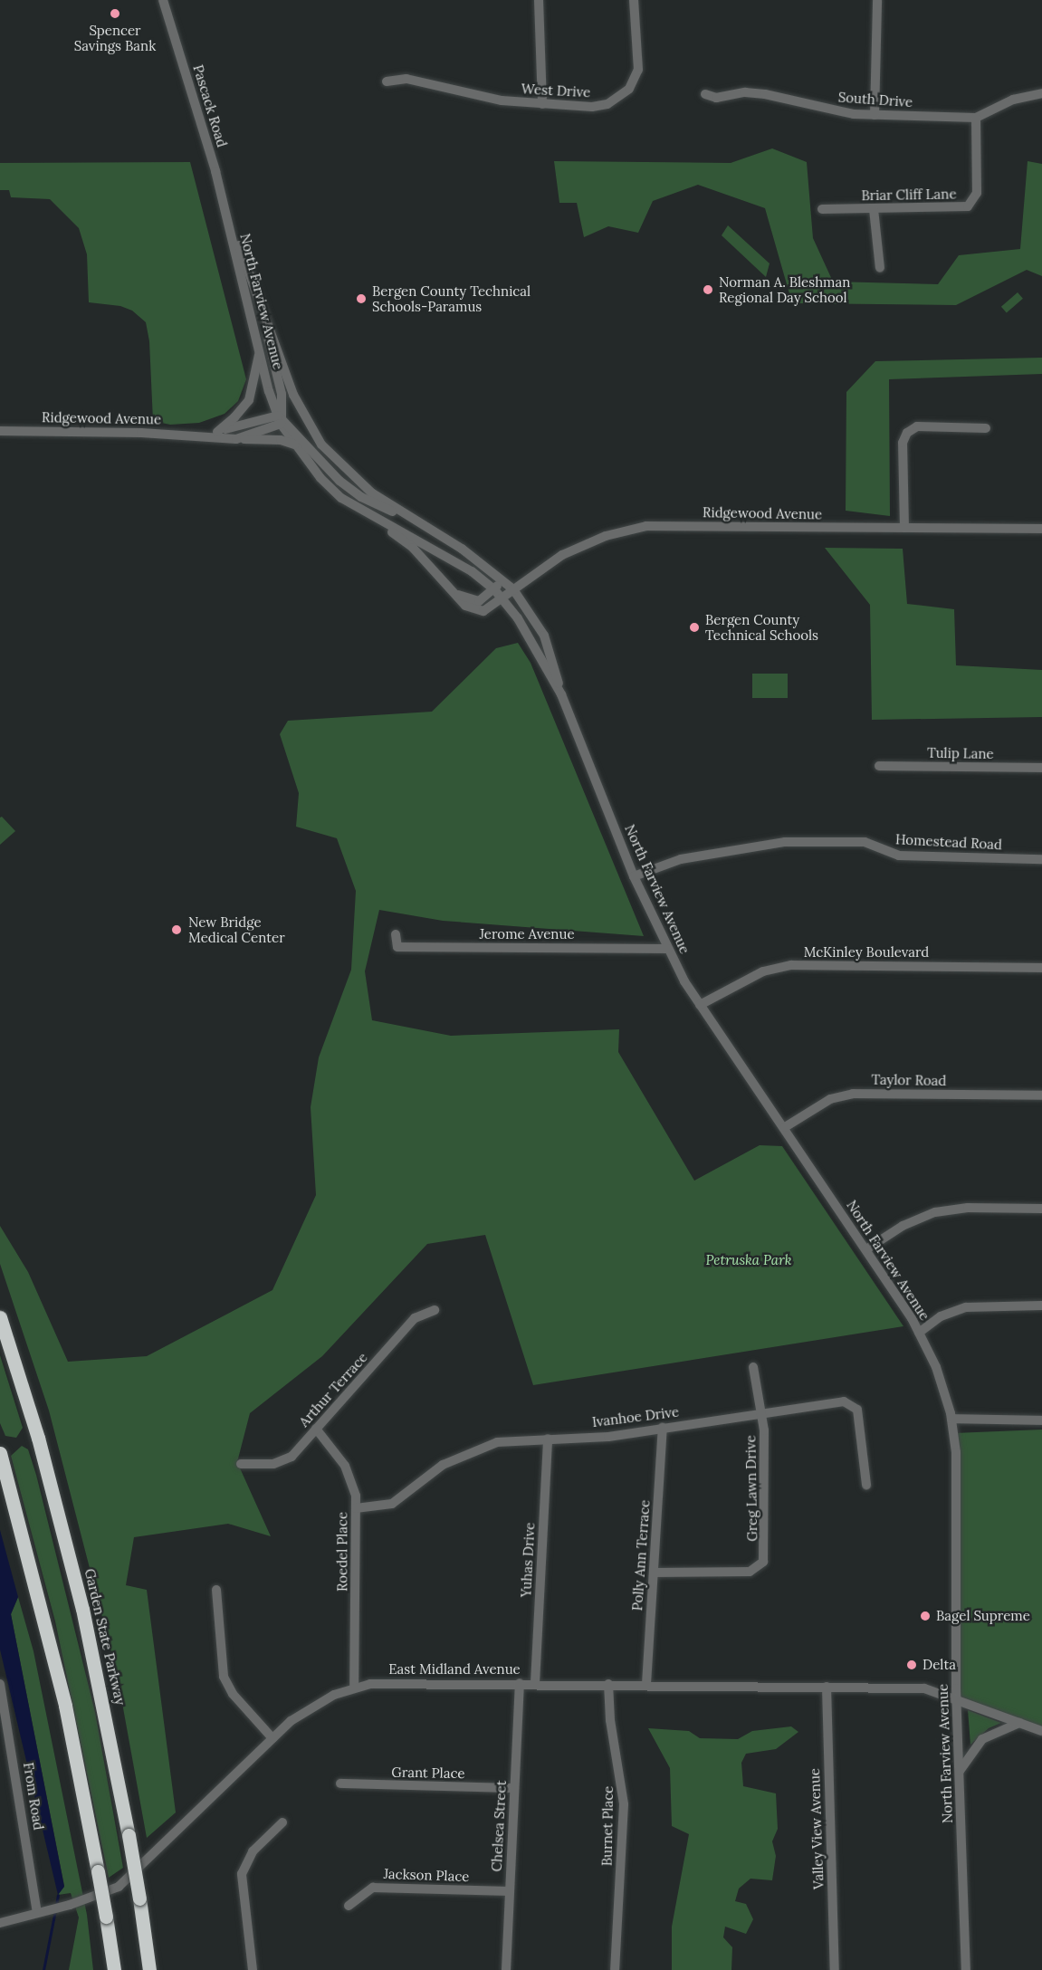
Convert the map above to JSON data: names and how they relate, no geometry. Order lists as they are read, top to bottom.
{
  "streets": {
    "highway": ["Garden State Parkway"],
    "street": [
      "West Drive",
      "South Drive",
      "Pascack Road",
      "Briar Cliff Lane",
      "North Farview Avenue",
      "Ridgewood Avenue",
      "Tulip Lane",
      "Homestead Road",
      "Jerome Avenue",
      "McKinley Boulevard",
      "Taylor Road",
      "Arthur Terrace",
      "Ivanhoe Drive",
      "Greg Lawn Drive",
      "Roedel Place",
      "Polly Ann Terrace",
      "Yuhas Drive",
      "East Midland Avenue",
      "Grant Place",
      "From Road",
      "Chelsea Street",
      "Burnet Place",
      "Valley View Avenue",
      "Jackson Place"
    ]
  },
  "crossings": [
    ["South Drive", "Briar Cliff Lane"],
    ["Pascack Road", "North Farview Avenue"],
    ["North Farview Avenue", "Ridgewood Avenue"],
    ["North Farview Avenue", "Homestead Road"],
    ["North Farview Avenue", "Jerome Avenue"],
    ["North Farview Avenue", "McKinley Boulevard"],
    ["North Farview Avenue", "Taylor Road"],
    ["North Farview Avenue", "East Midland Avenue"],
    ["Arthur Terrace", "Roedel Place"],
    ["Ivanhoe Drive", "Greg Lawn Drive"],
    ["Ivanhoe Drive", "Roedel Place"],
    ["Ivanhoe Drive", "Polly Ann Terrace"],
    ["Ivanhoe Drive", "Yuhas Drive"],
    ["Greg Lawn Drive", "Polly Ann Terrace"],
    ["Roedel Place", "East Midland Avenue"],
    ["Polly Ann Terrace", "East Midland Avenue"],
    ["Yuhas Drive", "East Midland Avenue"],
    ["East Midland Avenue", "From Road"],
    ["East Midland Avenue", "Chelsea Street"],
    ["East Midland Avenue", "Burnet Place"],
    ["East Midland Avenue", "Valley View Avenue"],
    ["Grant Place", "Chelsea Street"],
    ["Chelsea Street", "Jackson Place"]
  ],
  "parks": ["Petruska Park"],
  "places": [
    "Spencer Savings Bank",
    "Norman A. Bleshman Regional Day School",
    "Bergen County Technical Schools-Paramus",
    "Bergen County Technical Schools",
    "New Bridge Medical Center",
    "Bagel Supreme",
    "Delta"
  ]
}
